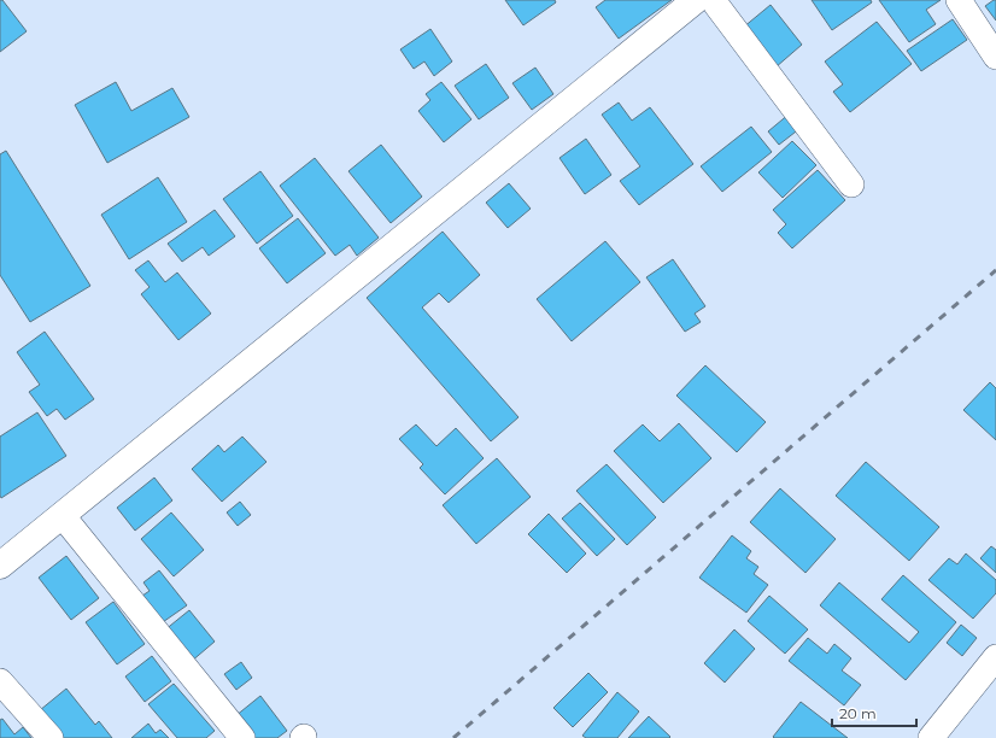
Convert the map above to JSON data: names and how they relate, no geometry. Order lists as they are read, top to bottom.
{
  "scale_bar": "20 m"
}
